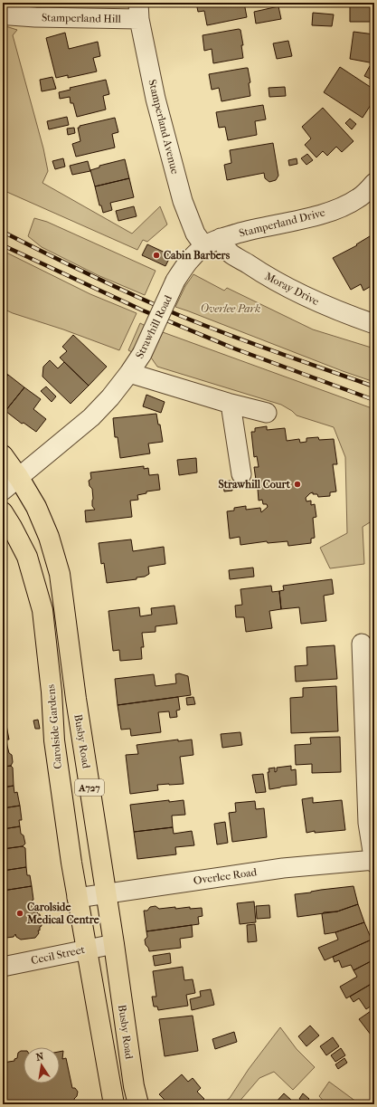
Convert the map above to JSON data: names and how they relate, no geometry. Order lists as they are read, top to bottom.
{
  "streets": {
    "main road": ["Carolside Gardens", "Busby Road", "A727"],
    "street": [
      "Stamperland Hill",
      "Stamperland Avenue",
      "Stamperland Drive",
      "Moray Drive",
      "Strawhill Road",
      "Overlee Road",
      "Cecil Street"
    ]
  },
  "crossings": [
    ["Stamperland Hill", "Stamperland Avenue"],
    ["Stamperland Avenue", "Stamperland Drive"],
    ["Stamperland Avenue", "Moray Drive"],
    ["Stamperland Avenue", "Strawhill Road"],
    ["Stamperland Drive", "Moray Drive"],
    ["Stamperland Drive", "Strawhill Road"],
    ["Moray Drive", "Strawhill Road"],
    ["Strawhill Road", "Busby Road"],
    ["Carolside Gardens", "Busby Road"],
    ["Carolside Gardens", "Overlee Road"],
    ["Carolside Gardens", "Cecil Street"],
    ["Busby Road", "Overlee Road"],
    ["Busby Road", "Cecil Street"]
  ],
  "parks": ["Overlee Park"],
  "places": ["Cabin Barbers", "Strawhill Court", "Carolside Medical Centre"],
  "north": "top"
}
